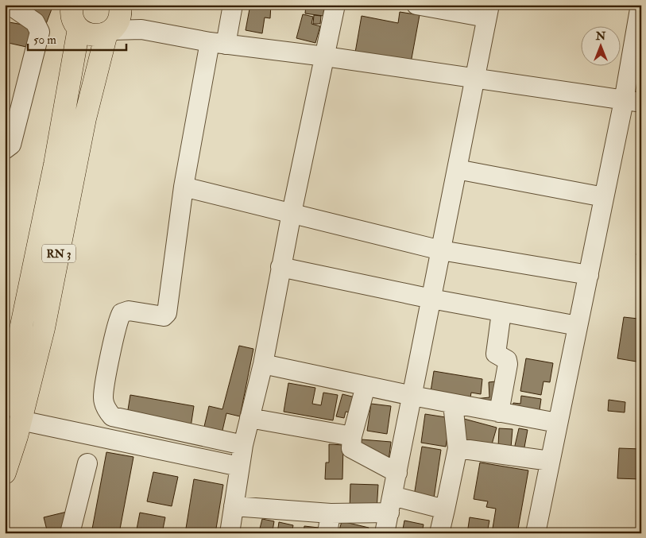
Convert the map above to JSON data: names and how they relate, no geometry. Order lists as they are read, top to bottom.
{
  "streets": {
    "highway": ["RN 3"]
  },
  "scale_bar": "50 m",
  "north": "top"
}
